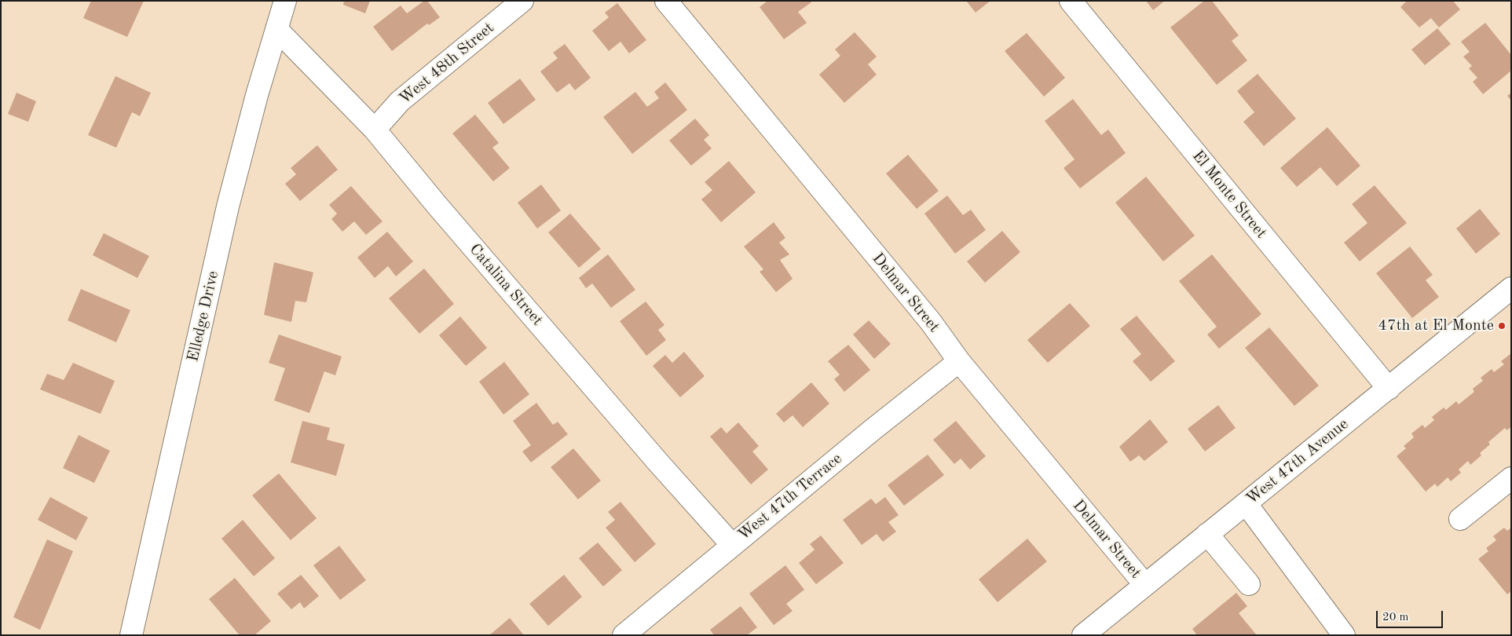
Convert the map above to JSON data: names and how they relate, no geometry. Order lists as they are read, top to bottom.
{
  "streets": {
    "street": [
      "West 48th Street",
      "El Monte Street",
      "Catalina Street",
      "Delmar Street",
      "Elledge Drive",
      "West 47th Avenue",
      "West 47th Terrace"
    ]
  },
  "crossings": [
    ["West 48th Street", "Catalina Street"],
    ["El Monte Street", "West 47th Avenue"],
    ["Catalina Street", "Elledge Drive"],
    ["Catalina Street", "West 47th Terrace"],
    ["Delmar Street", "West 47th Avenue"],
    ["Delmar Street", "West 47th Terrace"]
  ],
  "places": ["47th at El Monte"],
  "scale_bar": "20 m"
}
